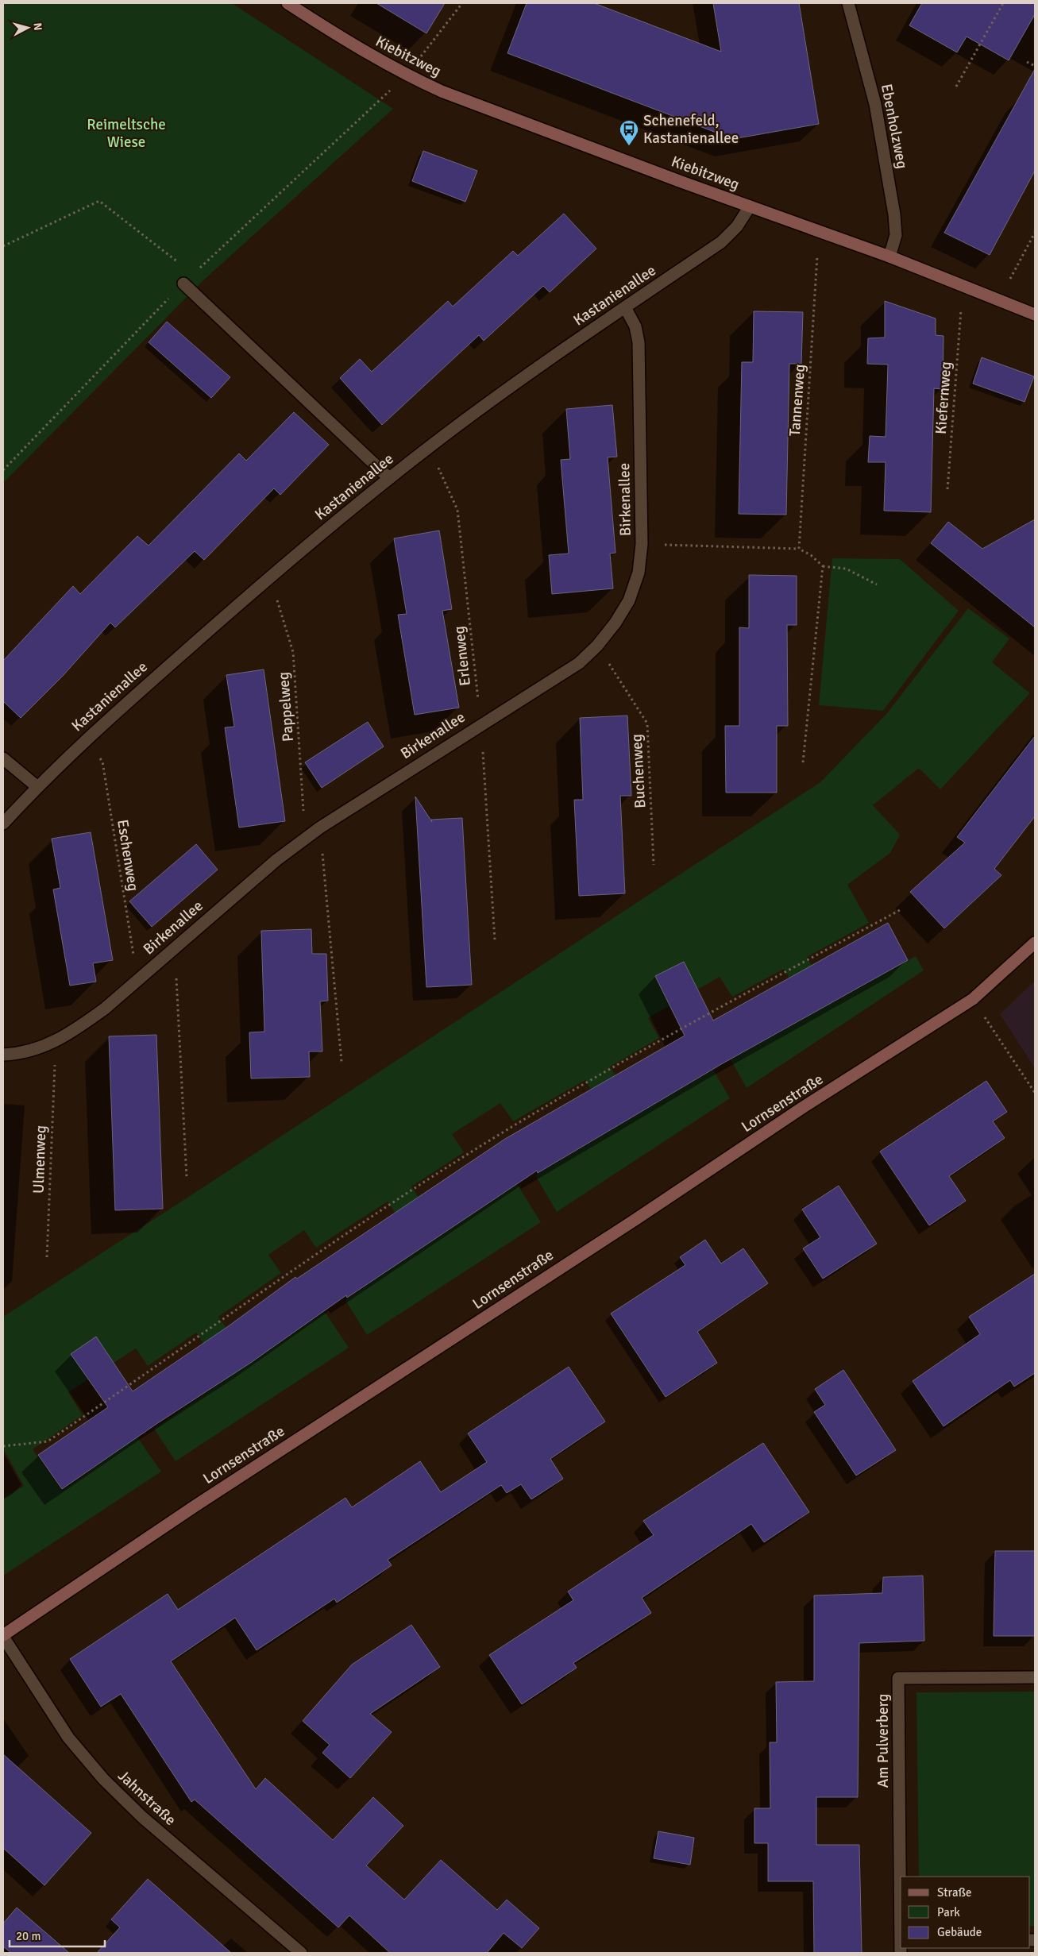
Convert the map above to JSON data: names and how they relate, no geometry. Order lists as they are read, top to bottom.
{
  "streets": {
    "street": [
      "Kiebitzweg",
      "Ebenholzweg",
      "Kastanienallee",
      "Birkenallee",
      "Lornsenstraße",
      "Am Pulverberg",
      "Jahnstraße"
    ],
    "path": [
      "Kiefernweg",
      "Tannenweg",
      "Erlenweg",
      "Pappelweg",
      "Buchenweg",
      "Eschenweg",
      "Ulmenweg"
    ]
  },
  "crossings": [
    ["Kiebitzweg", "Ebenholzweg"],
    ["Kiebitzweg", "Kastanienallee"],
    ["Kastanienallee", "Birkenallee"],
    ["Kastanienallee", "Erlenweg"],
    ["Kastanienallee", "Pappelweg"],
    ["Kastanienallee", "Eschenweg"],
    ["Birkenallee", "Erlenweg"],
    ["Birkenallee", "Pappelweg"],
    ["Birkenallee", "Eschenweg"],
    ["Lornsenstraße", "Jahnstraße"]
  ],
  "parks": ["Reimeltsche Wiese"],
  "places": {
    "bus stop": ["Schenefeld, Kastanienallee"]
  },
  "legend": ["Straße", "Park", "Gebäude"],
  "scale_bar": "20 m",
  "north": "right"
}
